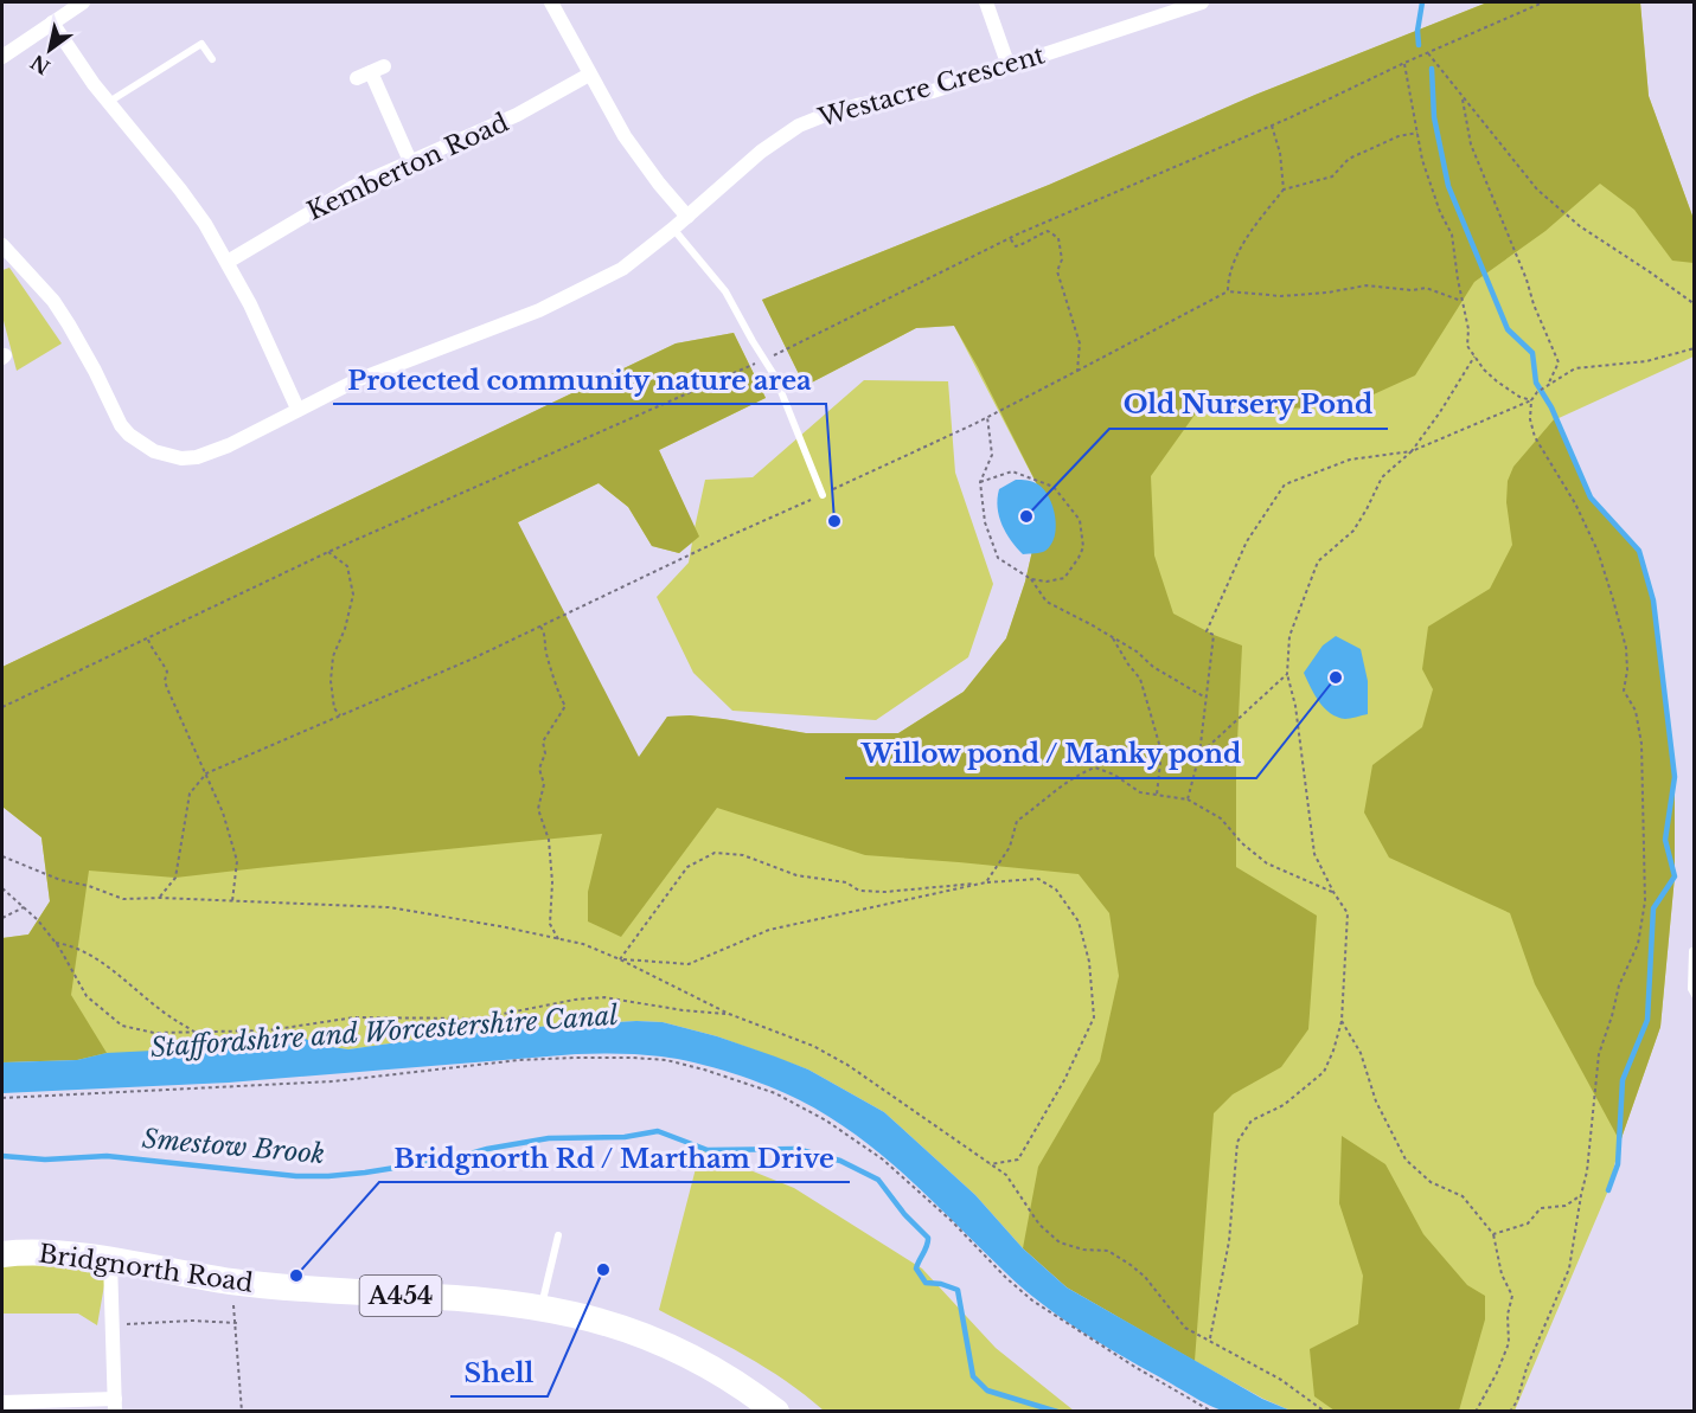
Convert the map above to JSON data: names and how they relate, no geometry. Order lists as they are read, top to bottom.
{
  "streets": {
    "highway": ["Bridgnorth Road", "A454"],
    "street": ["Westacre Crescent", "Kemberton Road"]
  },
  "water": ["Staffordshire and Worcestershire Canal", "Smestow Brook"],
  "places": [
    "Old Nursery Pond",
    "Protected community nature area",
    "Willow pond / Manky pond",
    "Shell",
    "Bridgnorth Rd / Martham Drive"
  ],
  "north": "bottom left"
}
